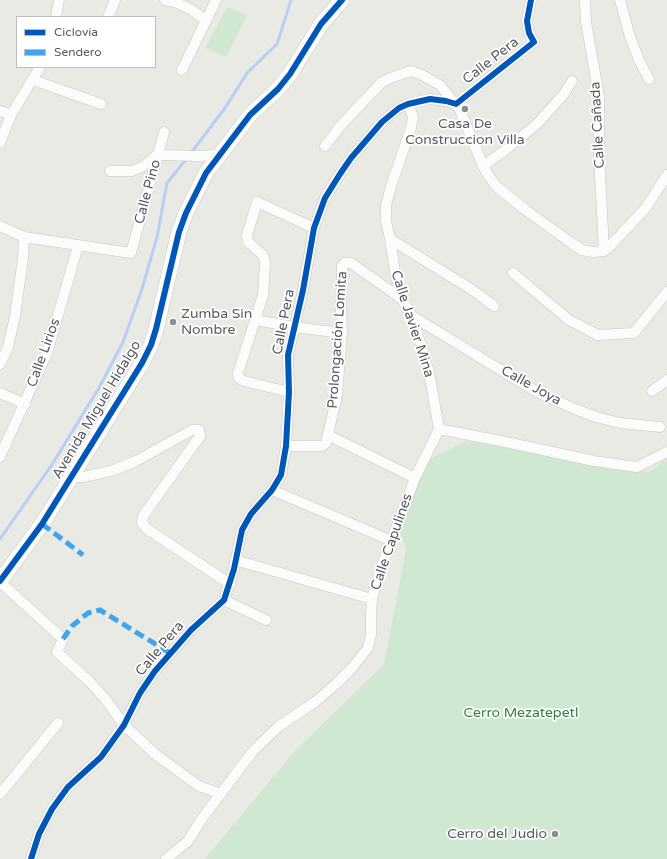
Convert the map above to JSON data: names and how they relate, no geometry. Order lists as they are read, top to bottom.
{
  "streets": {
    "street": [
      "Calle Pera",
      "Calle Cañada",
      "Calle Pino",
      "Calle Javier Mina",
      "Prolongación Lomita",
      "Calle Lirios",
      "Calle Joya",
      "Avenida Miguel Hidalgo",
      "Calle Capulines"
    ]
  },
  "crossings": [
    ["Calle Pera", "Calle Javier Mina"],
    ["Calle Pino", "Calle Lirios"],
    ["Calle Javier Mina", "Prolongación Lomita"],
    ["Calle Javier Mina", "Calle Joya"],
    ["Calle Javier Mina", "Calle Capulines"]
  ],
  "parks": ["Cerro Mezatepetl"],
  "places": ["Casa De Construccion Villa", "Zumba Sin Nombre", "Cerro del Judio"],
  "legend": ["Ciclovía", "Sendero"]
}
